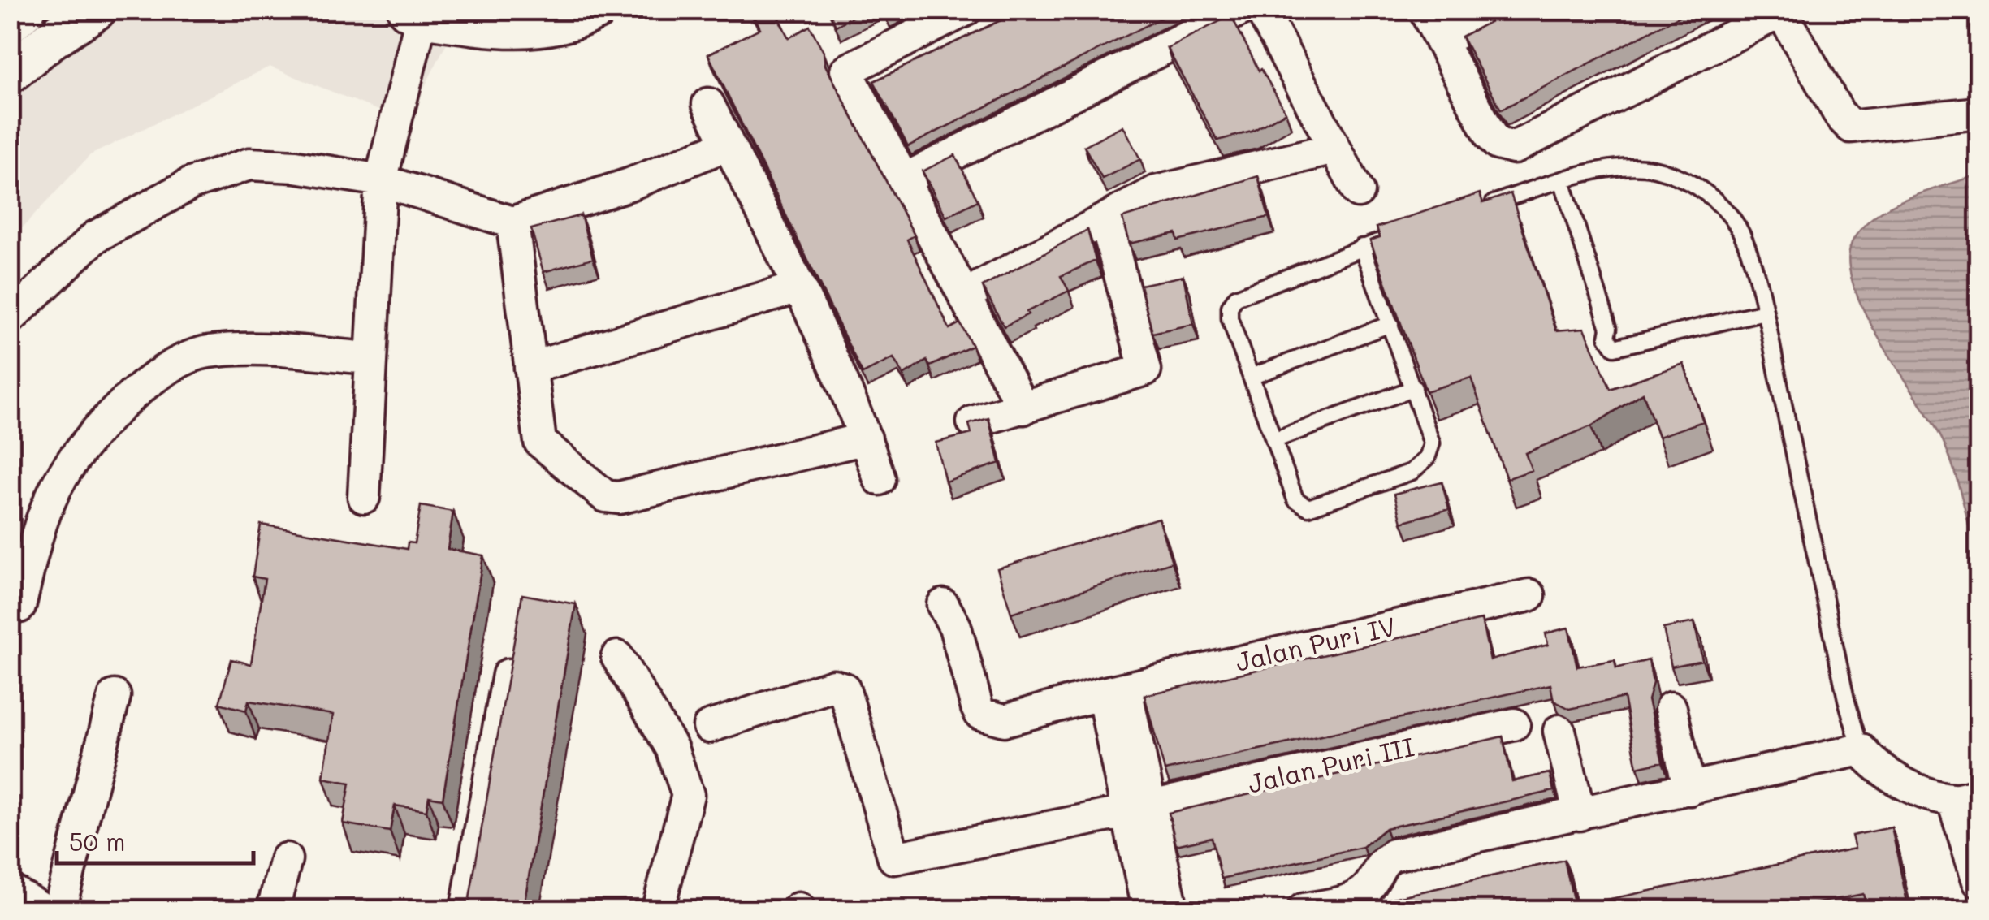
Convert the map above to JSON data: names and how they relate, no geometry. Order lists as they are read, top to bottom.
{
  "streets": {
    "street": ["Jalan Puri IV", "Jalan Puri III"]
  },
  "scale_bar": "50 m"
}
